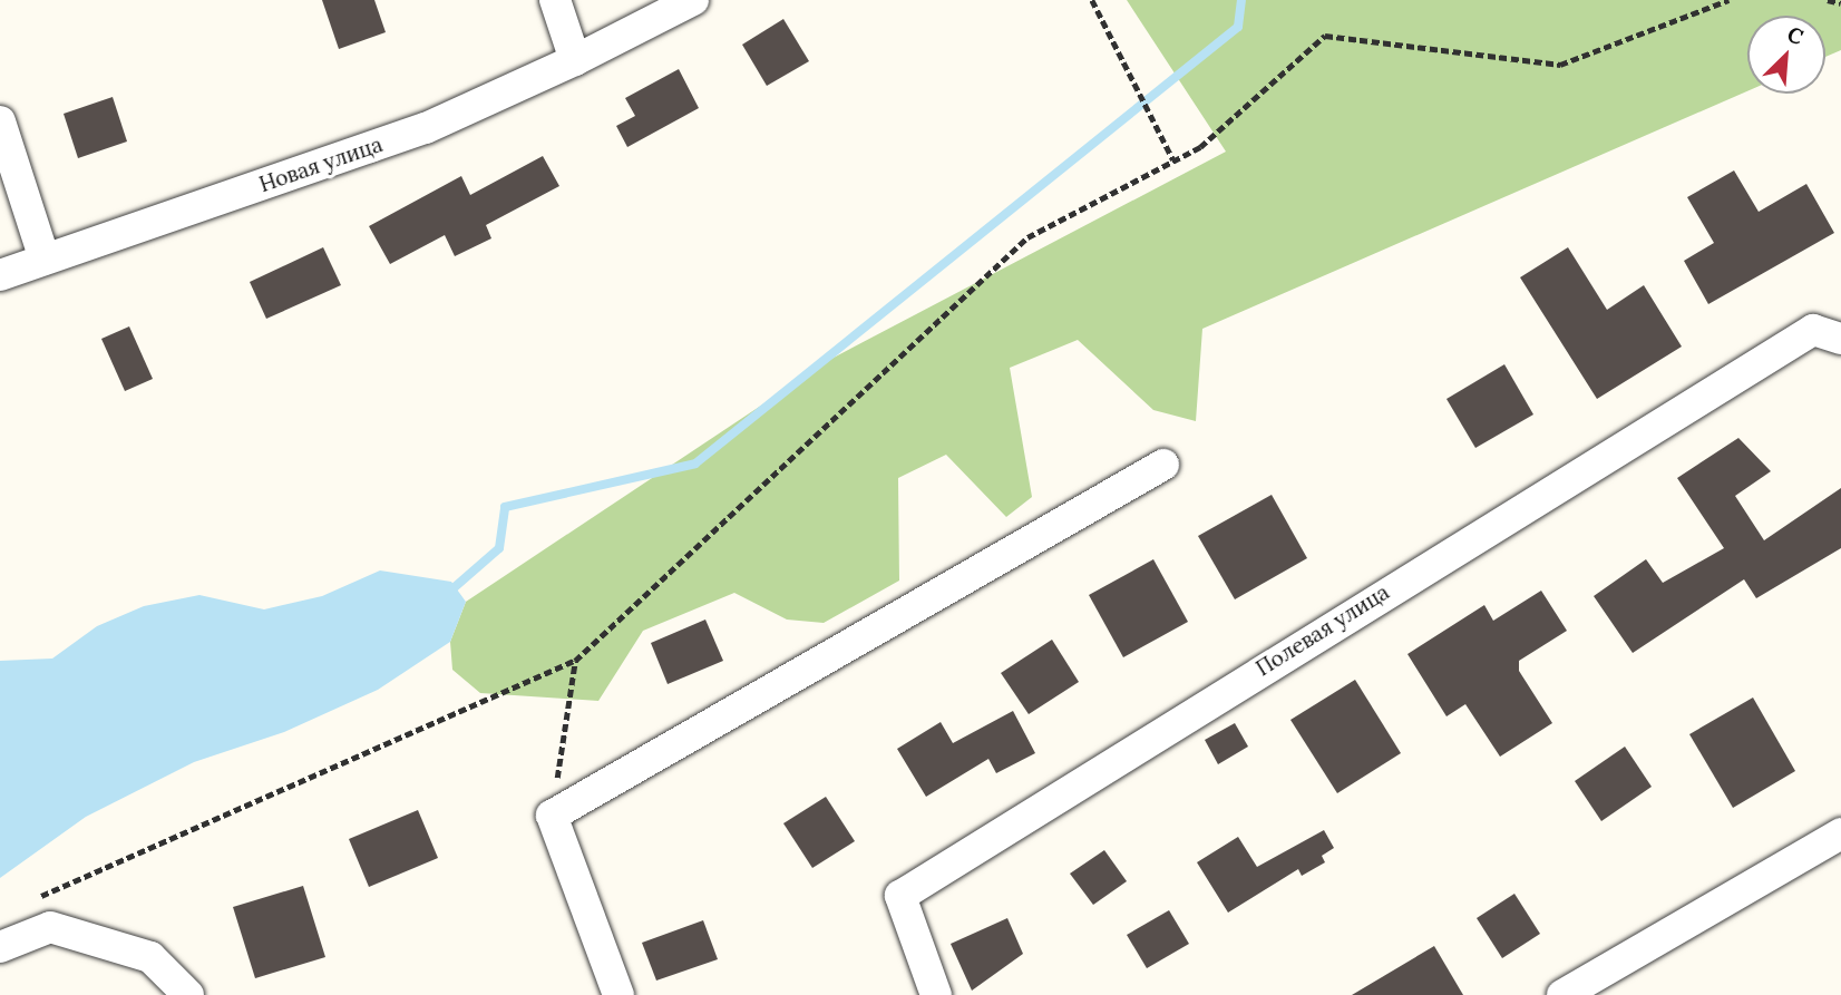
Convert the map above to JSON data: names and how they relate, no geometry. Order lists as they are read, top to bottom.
{
  "streets": {
    "street": ["Новая улица", "Полевая улица"]
  },
  "north": "top right"
}
